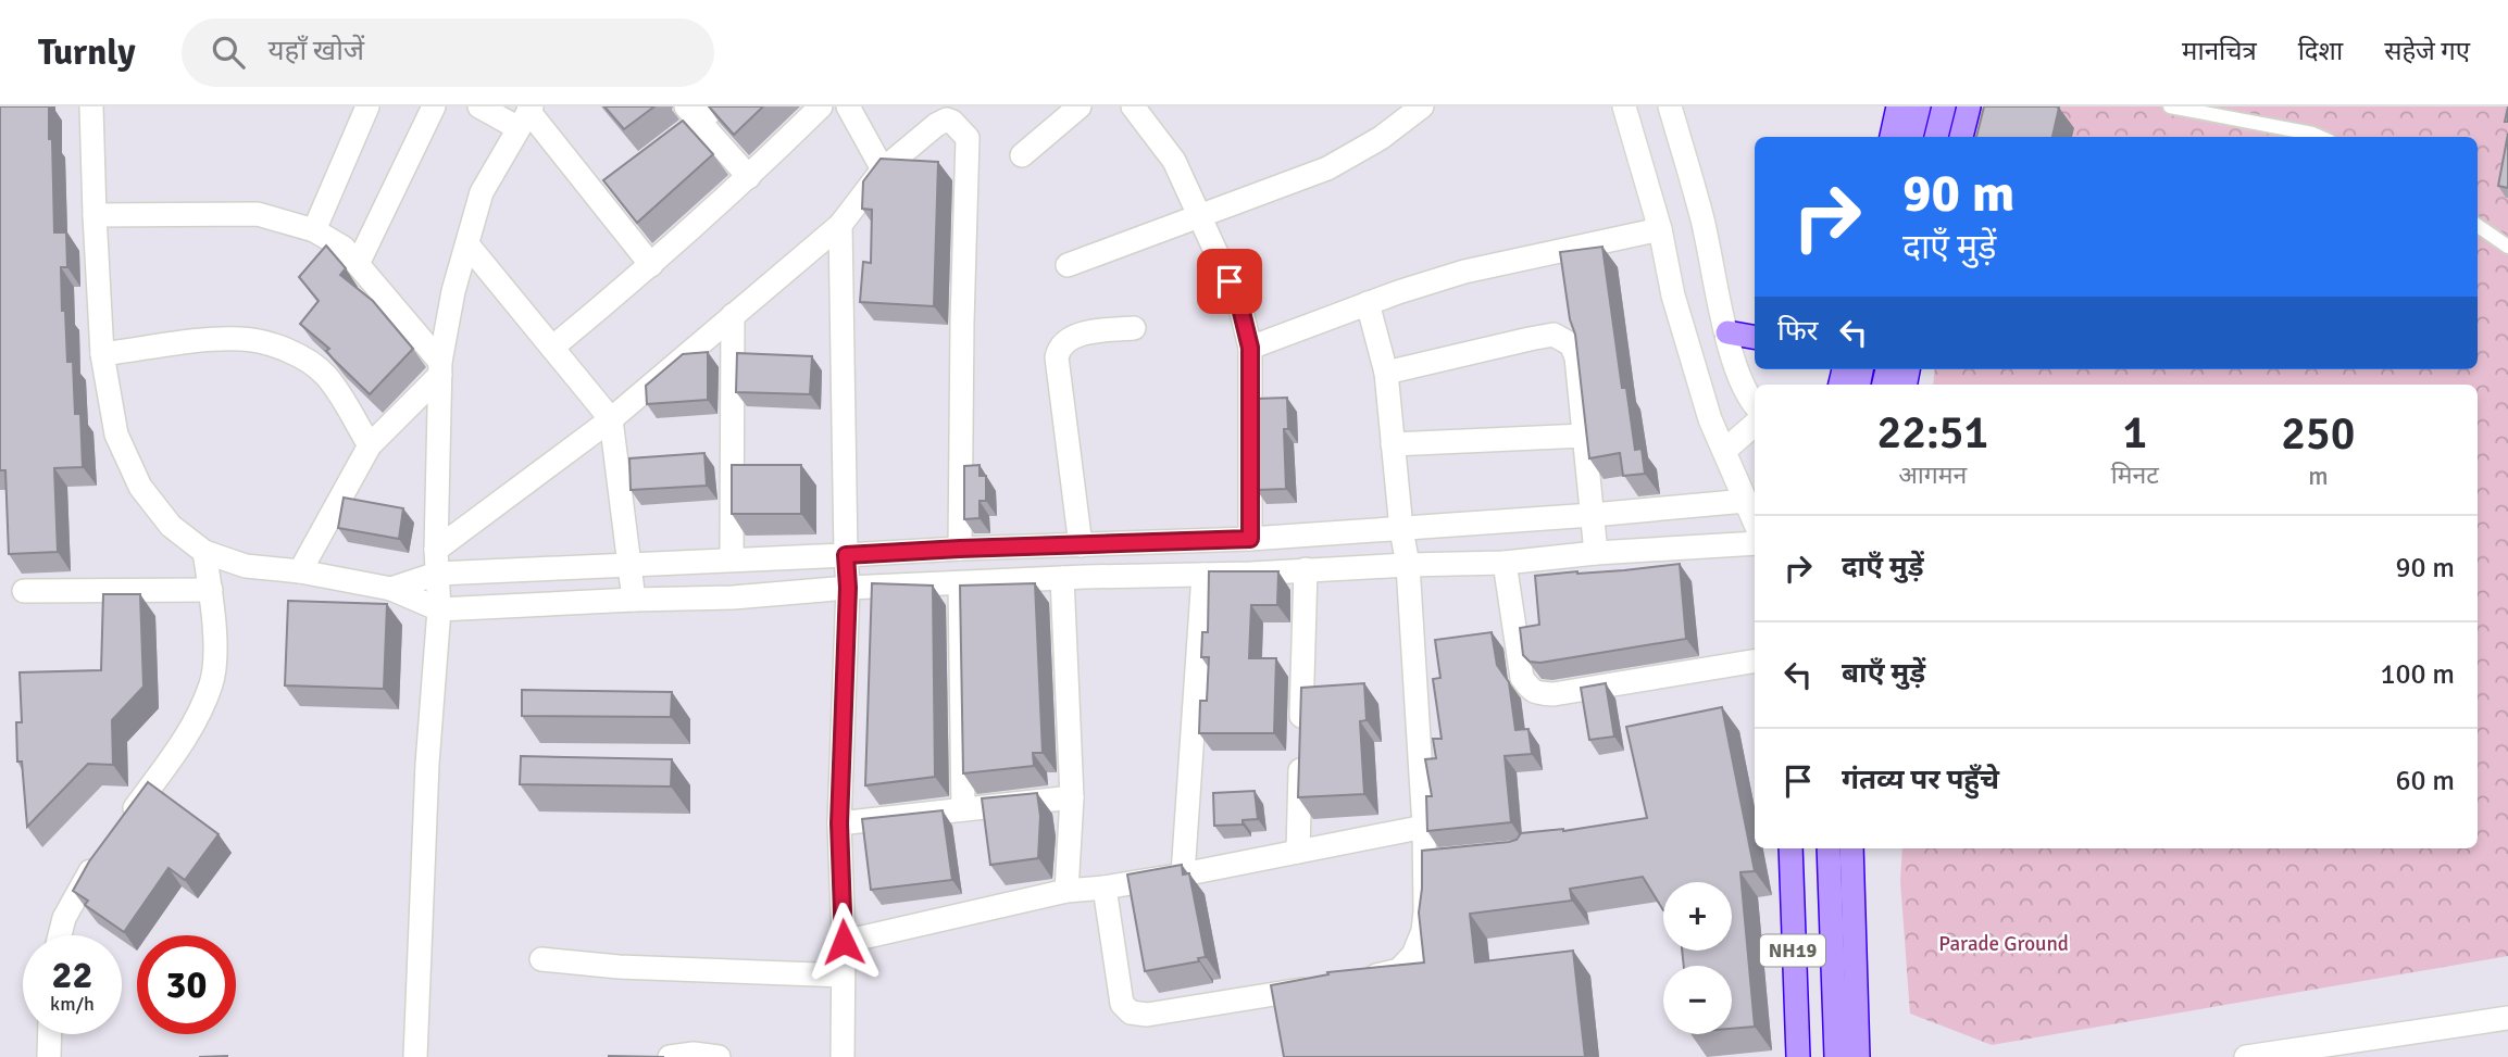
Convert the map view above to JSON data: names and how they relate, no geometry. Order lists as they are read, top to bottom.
{
  "streets": {
    "highway": ["NH19"]
  },
  "parks": ["Parade Ground"],
  "page": {
    "header": "Turnly",
    "search": "यहाँ खोजें",
    "nav": ["मानचित्र", "दिशा", "सहेजे गए"],
    "turn": ["90 m", "दाएँ मुड़ें"],
    "then": "फिर",
    "eta": [
      "22:51",
      "आगमन",
      "1",
      "मिनट",
      "250",
      "m"
    ],
    "list": [
      {
        "name": "दाएँ मुड़ें",
        "value": "90 m"
      },
      {
        "name": "बाएँ मुड़ें",
        "value": "100 m"
      },
      {
        "name": "गंतव्य पर पहुँचे",
        "value": "60 m"
      }
    ],
    "map_buttons": ["+", "−"],
    "speed": "22 km/h",
    "limit": "30"
  }
}
